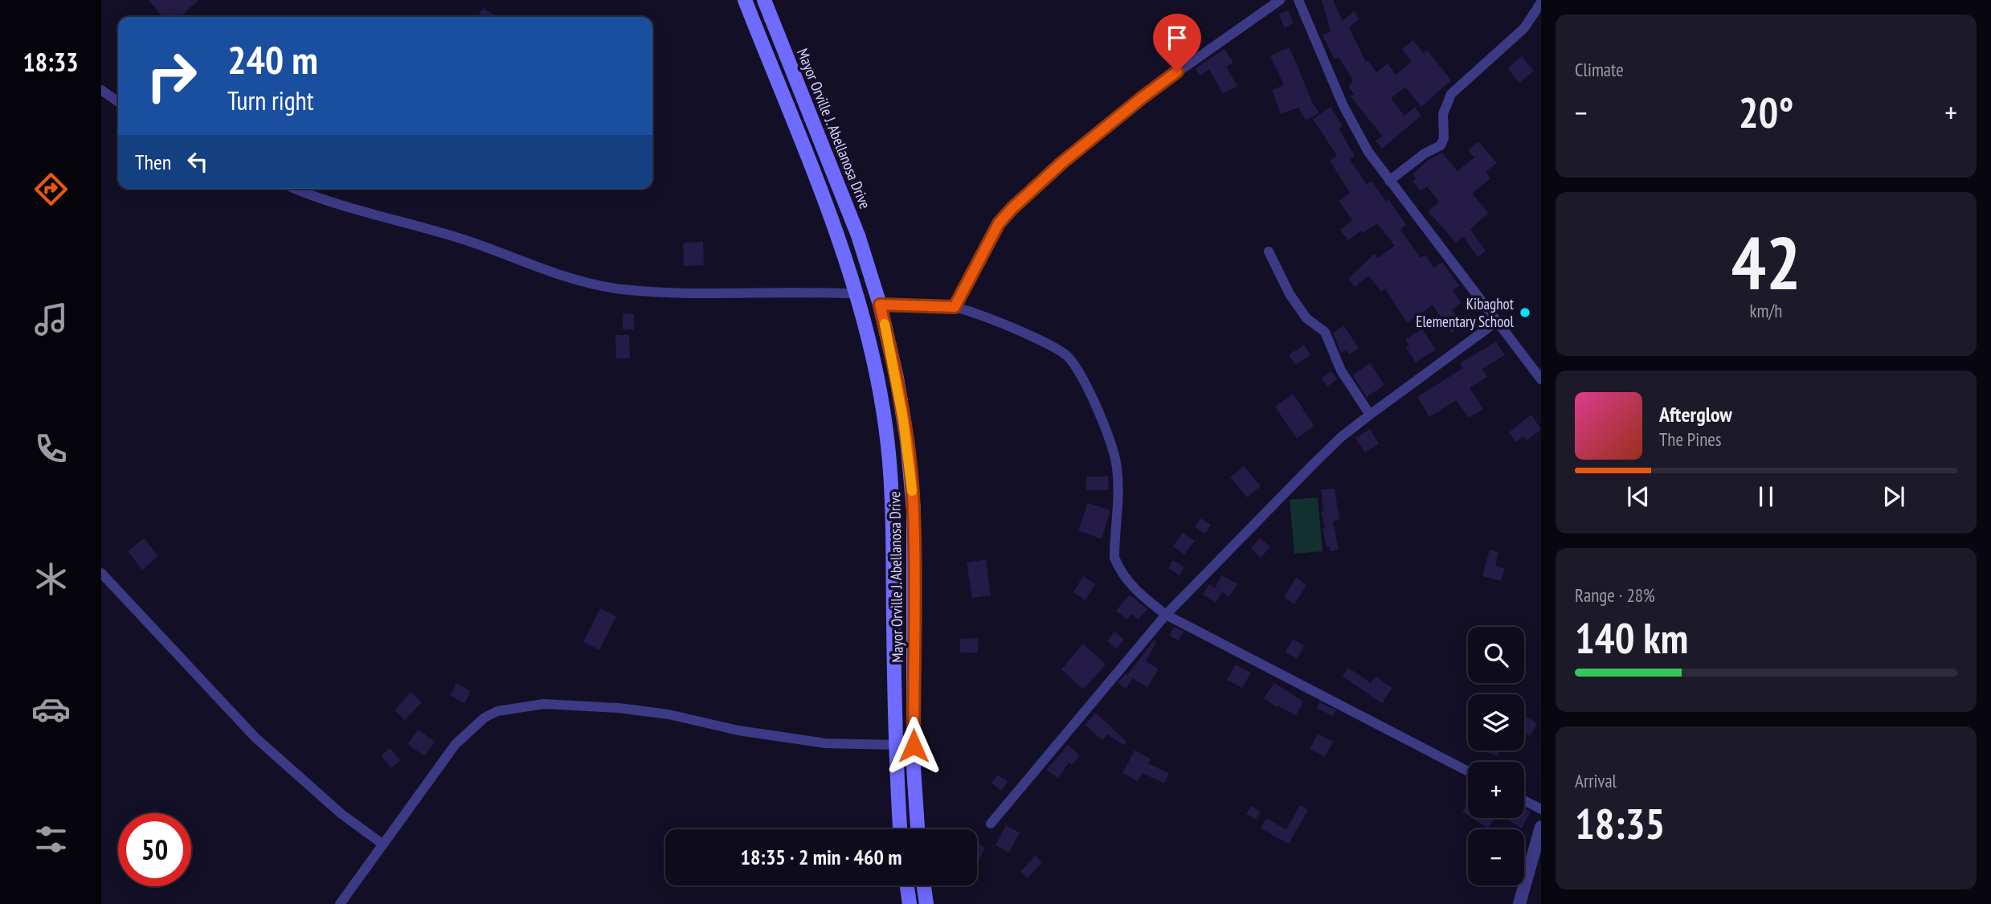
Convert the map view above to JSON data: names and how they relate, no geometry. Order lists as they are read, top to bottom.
{
  "streets": {
    "main road": ["Mayor Orville J. Abellanosa Drive"]
  },
  "places": ["Kibaghot Elementary School"],
  "page": {
    "tabs": "18:33",
    "tile": [
      "Climate",
      ["42", "km/h"],
      ["Range · 28%", "140 km"],
      ["Arrival", "18:35"]
    ],
    "turn": ["240 m", "Turn right"],
    "heat": ["−", "20°", "+"],
    "then": "Then",
    "song": ["Afterglow", "The Pines"],
    "map_buttons": ["+", "−"],
    "limit": "50",
    "trip": "18:35 · 2 min · 460 m"
  }
}
